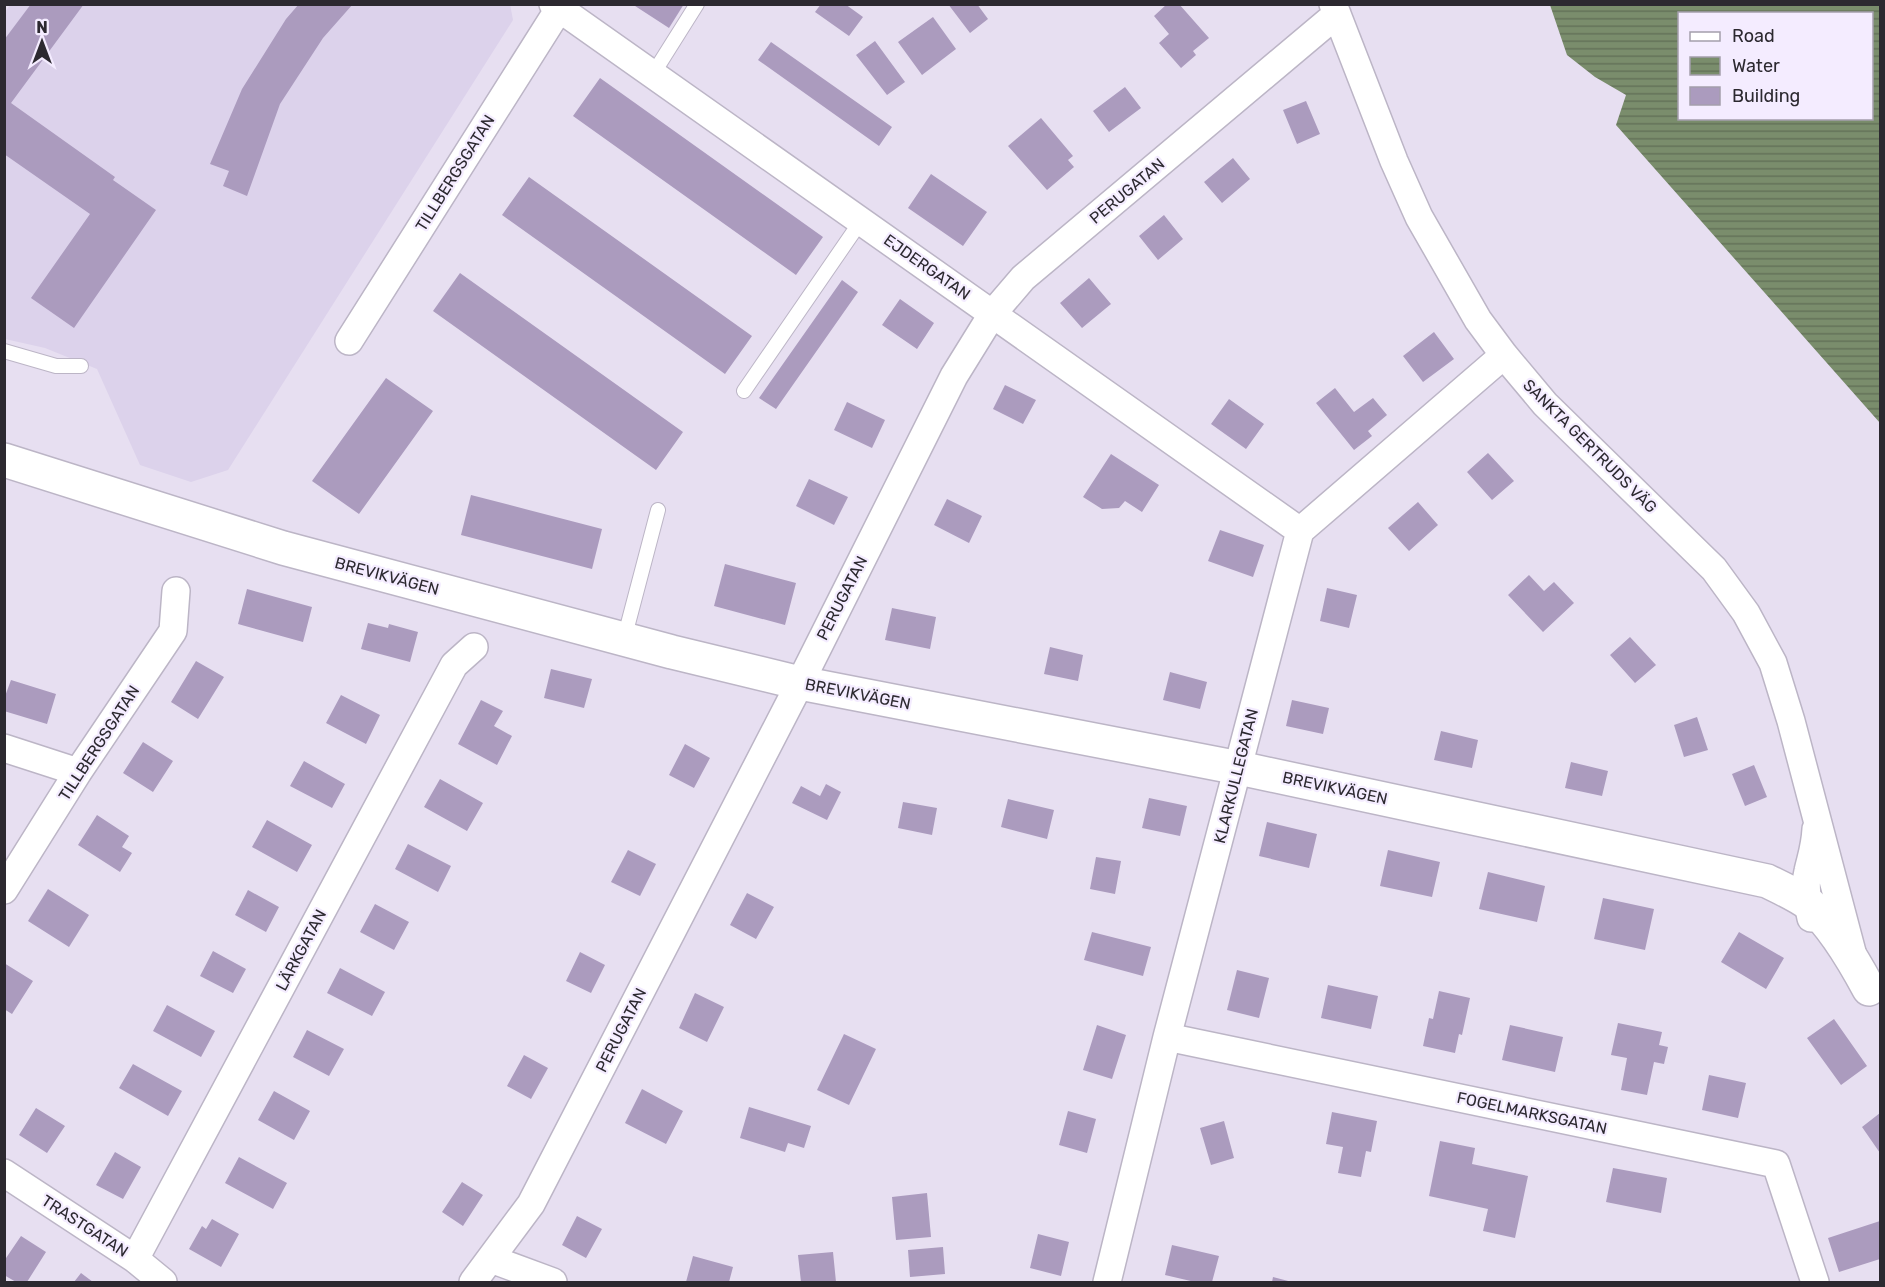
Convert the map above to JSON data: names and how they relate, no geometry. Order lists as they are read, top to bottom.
{
  "streets": {
    "street": [
      "TILLBERGSGATAN",
      "PERUGATAN",
      "EJDERGATAN",
      "SANKTA GERTRUDS VÄG",
      "BREVIKVÄGEN",
      "KLARKULLEGATAN",
      "LÄRKGATAN",
      "FOGELMARKSGATAN",
      "TRASTGATAN"
    ]
  },
  "crossings": [
    ["TILLBERGSGATAN", "EJDERGATAN"],
    ["PERUGATAN", "EJDERGATAN"],
    ["PERUGATAN", "SANKTA GERTRUDS VÄG"],
    ["PERUGATAN", "BREVIKVÄGEN"],
    ["EJDERGATAN", "KLARKULLEGATAN"],
    ["SANKTA GERTRUDS VÄG", "BREVIKVÄGEN"],
    ["BREVIKVÄGEN", "KLARKULLEGATAN"],
    ["KLARKULLEGATAN", "FOGELMARKSGATAN"],
    ["LÄRKGATAN", "TRASTGATAN"]
  ],
  "legend": ["Road", "Water", "Building"],
  "north": "top"
}
